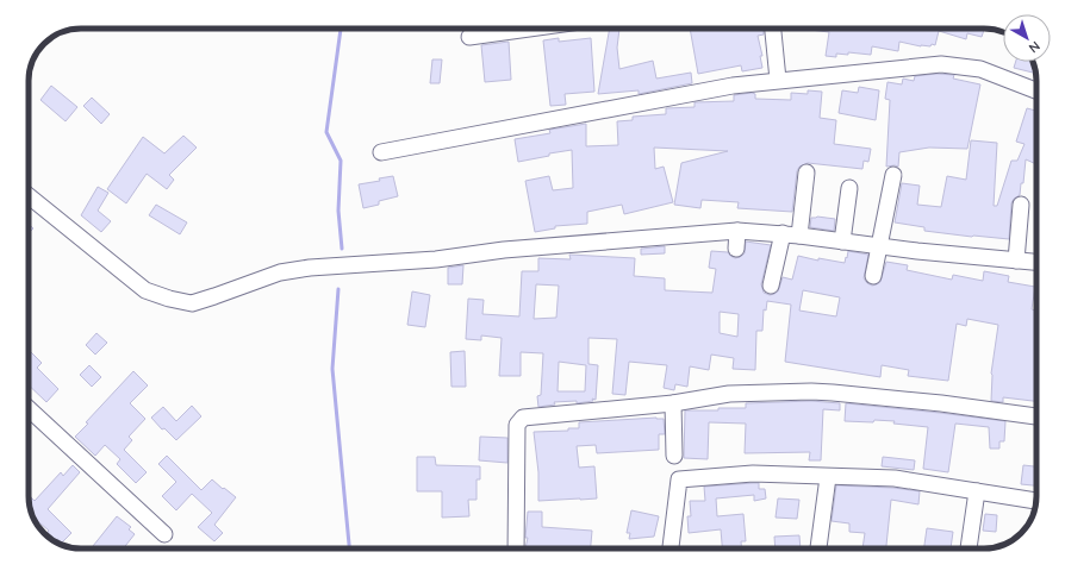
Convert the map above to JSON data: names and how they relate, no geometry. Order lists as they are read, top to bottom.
{
  "north": "bottom right"
}
